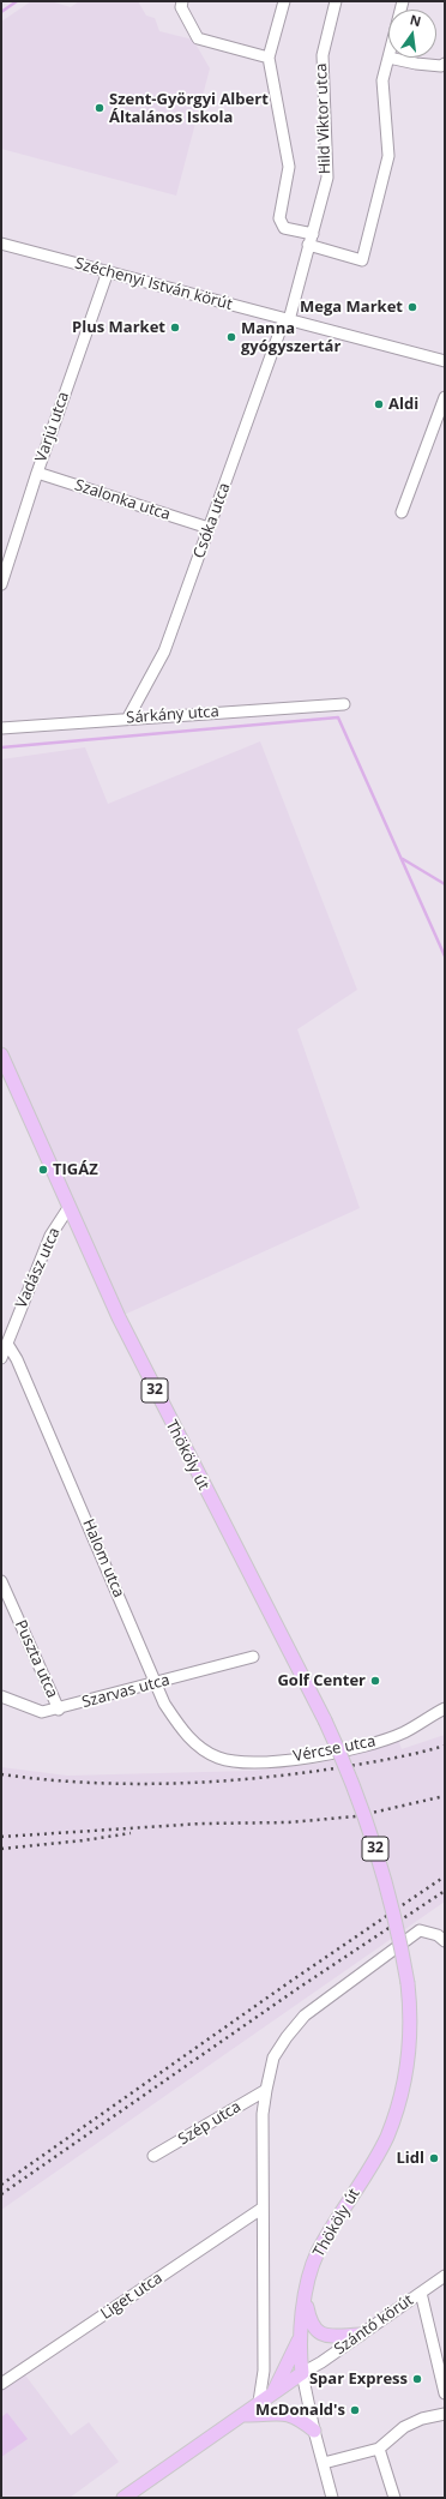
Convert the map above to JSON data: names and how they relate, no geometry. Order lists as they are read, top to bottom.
{
  "streets": {
    "main road": ["32", "Thököly út"],
    "street": [
      "Hild Viktor utca",
      "Széchenyi István körút",
      "Varjú utca",
      "Szalonka utca",
      "Csóka utca",
      "Sárkány utca",
      "Vadász utca",
      "Halom utca",
      "Puszta utca",
      "Szarvas utca",
      "Vércse utca",
      "Szép utca",
      "Liget utca",
      "Szántó körút"
    ]
  },
  "crossings": [
    ["Hild Viktor utca", "Széchenyi István körút"],
    ["Hild Viktor utca", "Csóka utca"],
    ["Széchenyi István körút", "Varjú utca"],
    ["Széchenyi István körút", "Csóka utca"],
    ["Varjú utca", "Szalonka utca"],
    ["Szalonka utca", "Csóka utca"],
    ["Csóka utca", "Sárkány utca"],
    ["Vadász utca", "Thököly út"],
    ["Vadász utca", "Halom utca"],
    ["32", "Thököly út"],
    ["32", "Szántó körút"],
    ["Thököly út", "Szántó körút"],
    ["Halom utca", "Szarvas utca"],
    ["Halom utca", "Vércse utca"],
    ["Puszta utca", "Szarvas utca"]
  ],
  "places": [
    "Szent-Györgyi Albert Általános Iskola",
    "Mega Market",
    "Plus Market",
    "Manna gyógyszertár",
    "Aldi",
    "TIGÁZ",
    "Golf Center",
    "Lidl",
    "Spar Express",
    "McDonald's"
  ],
  "north": "top"
}
